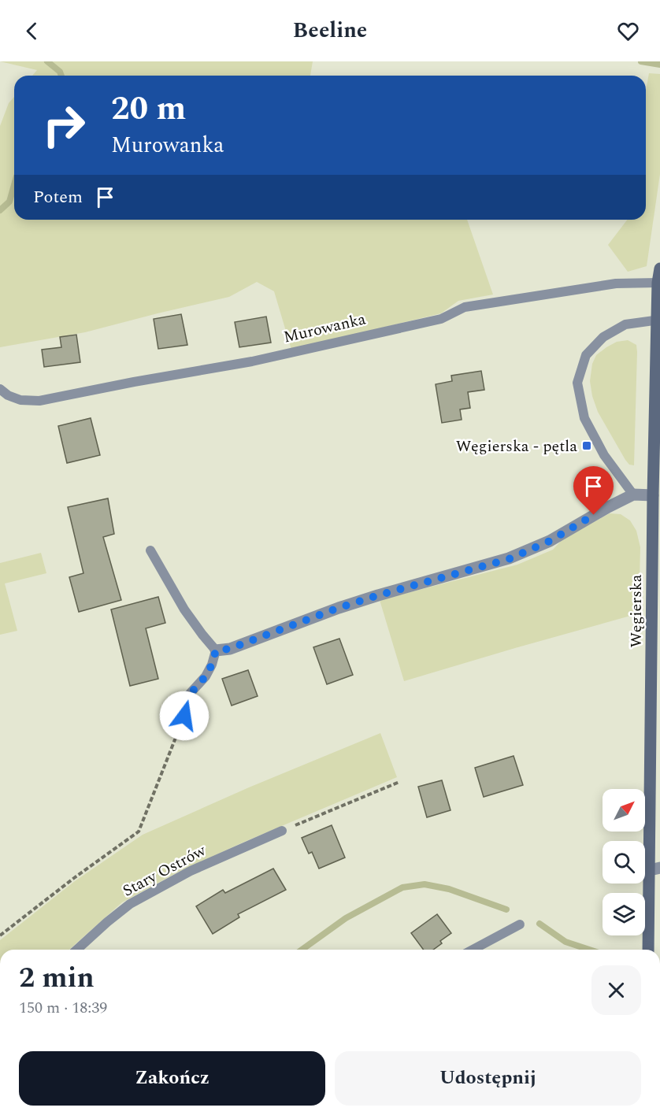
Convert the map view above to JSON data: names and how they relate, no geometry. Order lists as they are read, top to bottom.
{
  "streets": {
    "main road": ["Węgierska"],
    "lane": ["Murowanka", "Stary Ostrów"]
  },
  "crossings": [
    ["Murowanka", "Węgierska"]
  ],
  "places": {
    "transit": ["Węgierska - pętla"]
  },
  "north": "top right",
  "page": {
    "header": "Beeline",
    "turn": ["20 m", "Murowanka"],
    "then": "Potem",
    "heading": ["2 min", "150 m · 18:39"],
    "buttons": ["Zakończ", "Udostępnij"]
  }
}
